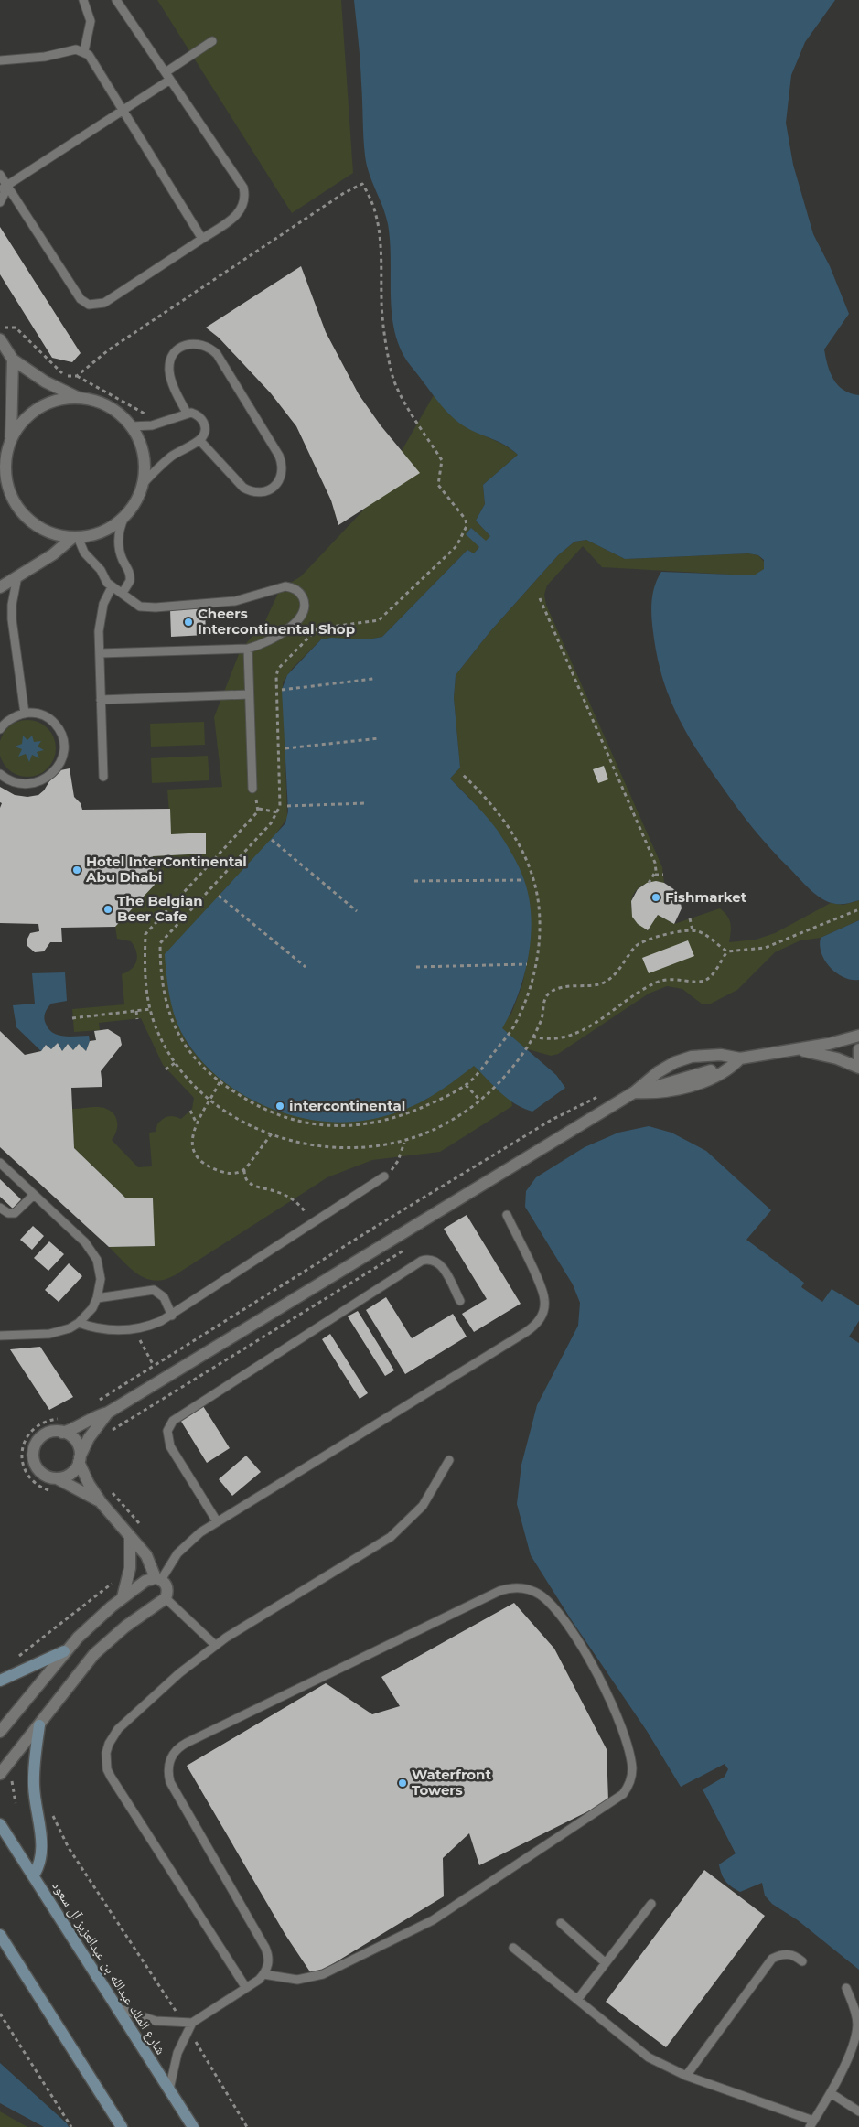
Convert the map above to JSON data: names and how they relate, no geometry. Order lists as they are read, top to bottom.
{
  "streets": {
    "main road": ["شارع الملك عبدالله بن عبدالعزيز آل سعود"]
  },
  "places": [
    "Cheers Intercontinental Shop",
    "Hotel InterContinental Abu Dhabi",
    "Fishmarket",
    "The Belgian Beer Cafe",
    "intercontinental",
    "Waterfront Towers"
  ]
}
